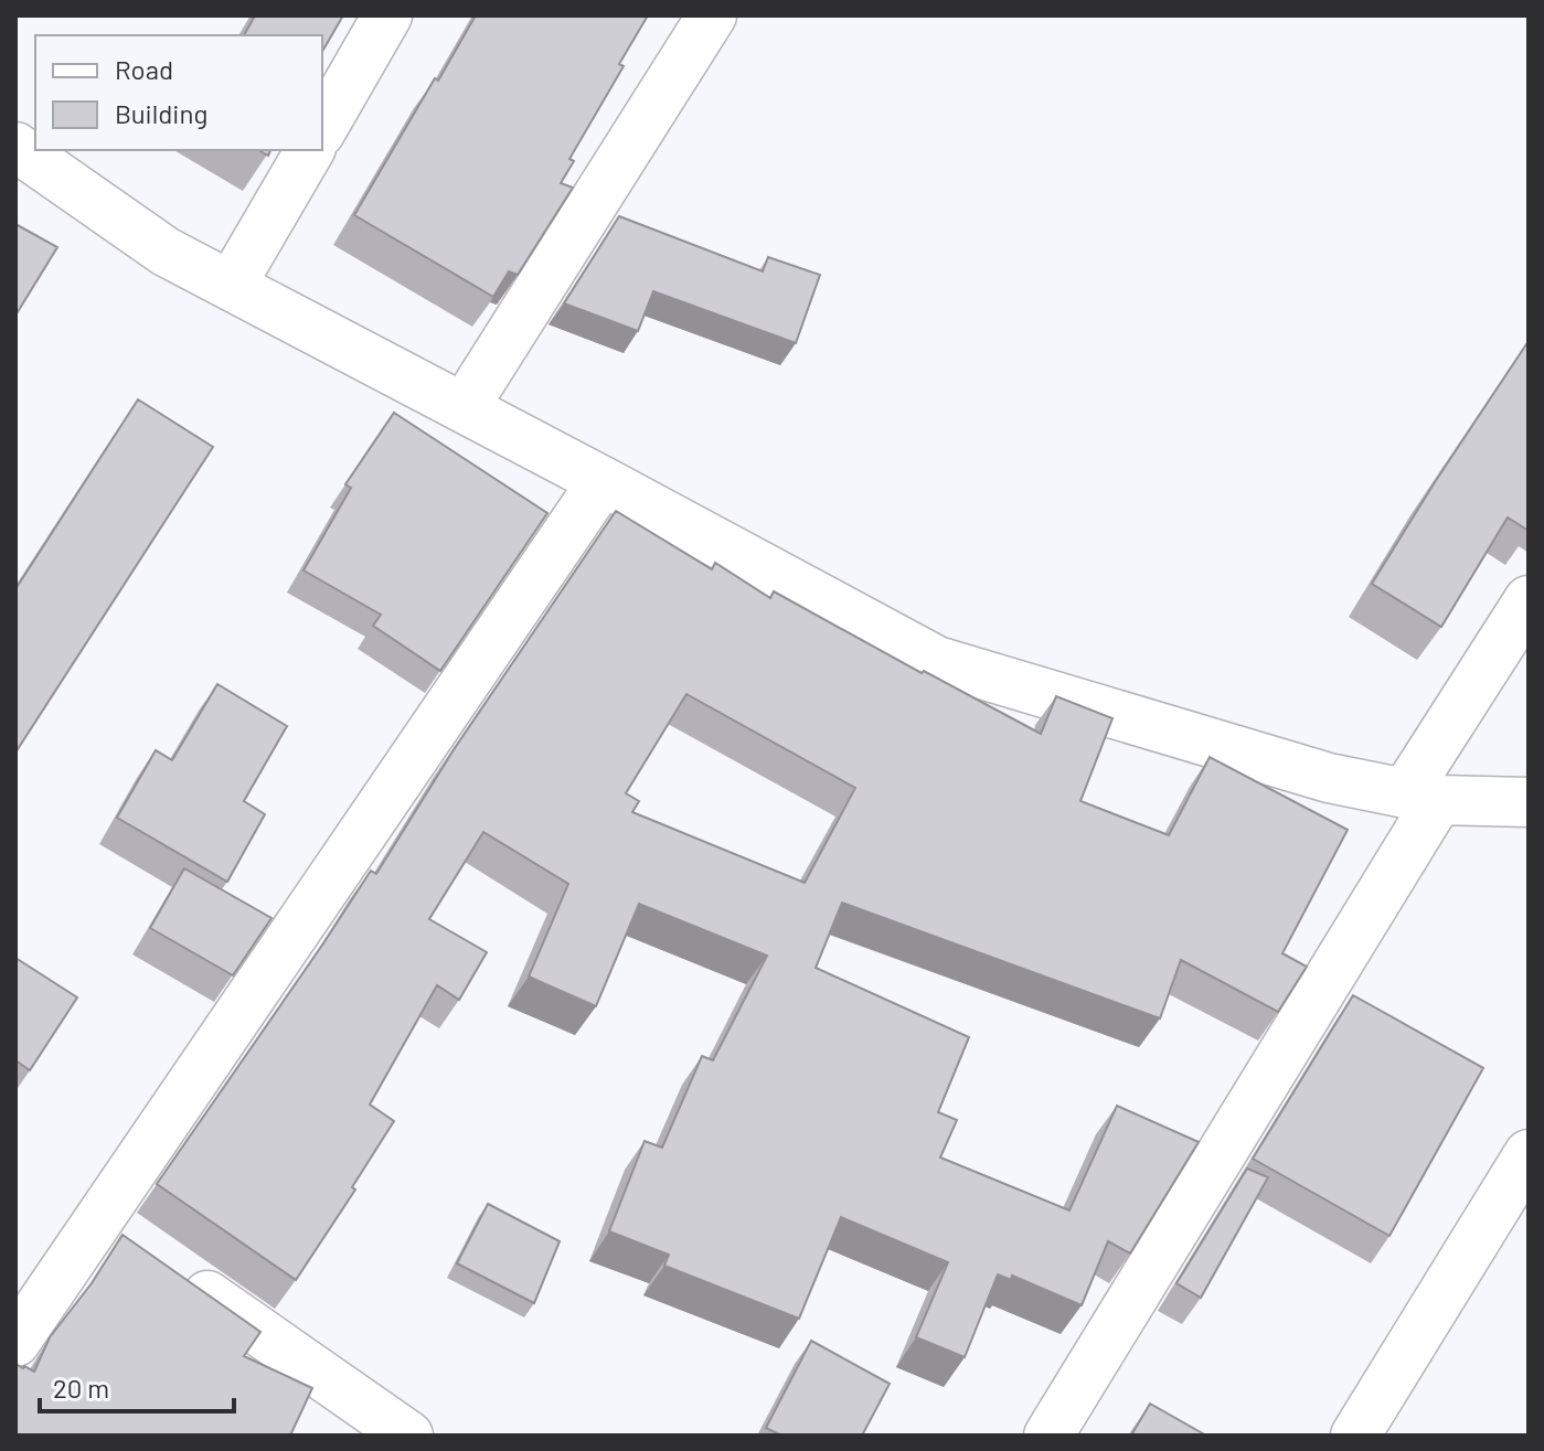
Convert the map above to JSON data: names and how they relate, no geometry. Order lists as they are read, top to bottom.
{
  "legend": ["Road", "Building"],
  "scale_bar": "20 m"
}
